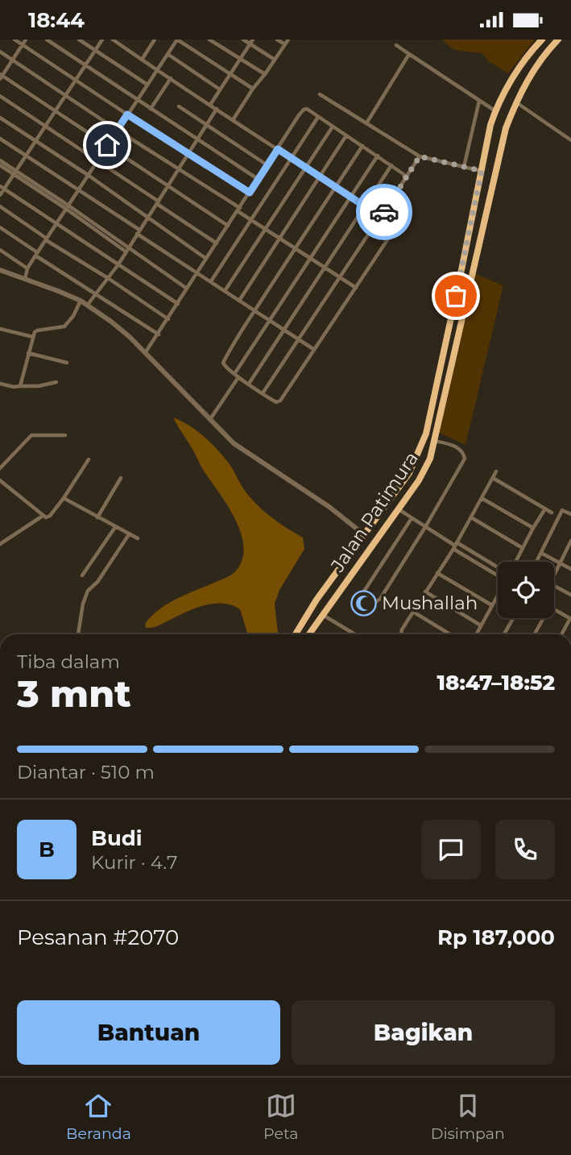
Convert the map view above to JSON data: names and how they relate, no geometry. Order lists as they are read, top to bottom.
{
  "streets": {
    "highway": ["Jalan Patimura"]
  },
  "places": {
    "mosque": ["Mushallah"]
  },
  "page": {
    "status": "18:44",
    "heading": ["3 mnt", "Tiba dalam", "18:47–18:52"],
    "panel": [
      "Budi",
      "Kurir · 4.7",
      "Pesanan #2070",
      "Rp 187,000"
    ],
    "bar": "Diantar · 510 m",
    "round": "B",
    "buttons": ["Bantuan", "Bagikan"],
    "tabs": ["Beranda", "Peta", "Disimpan"]
  }
}
